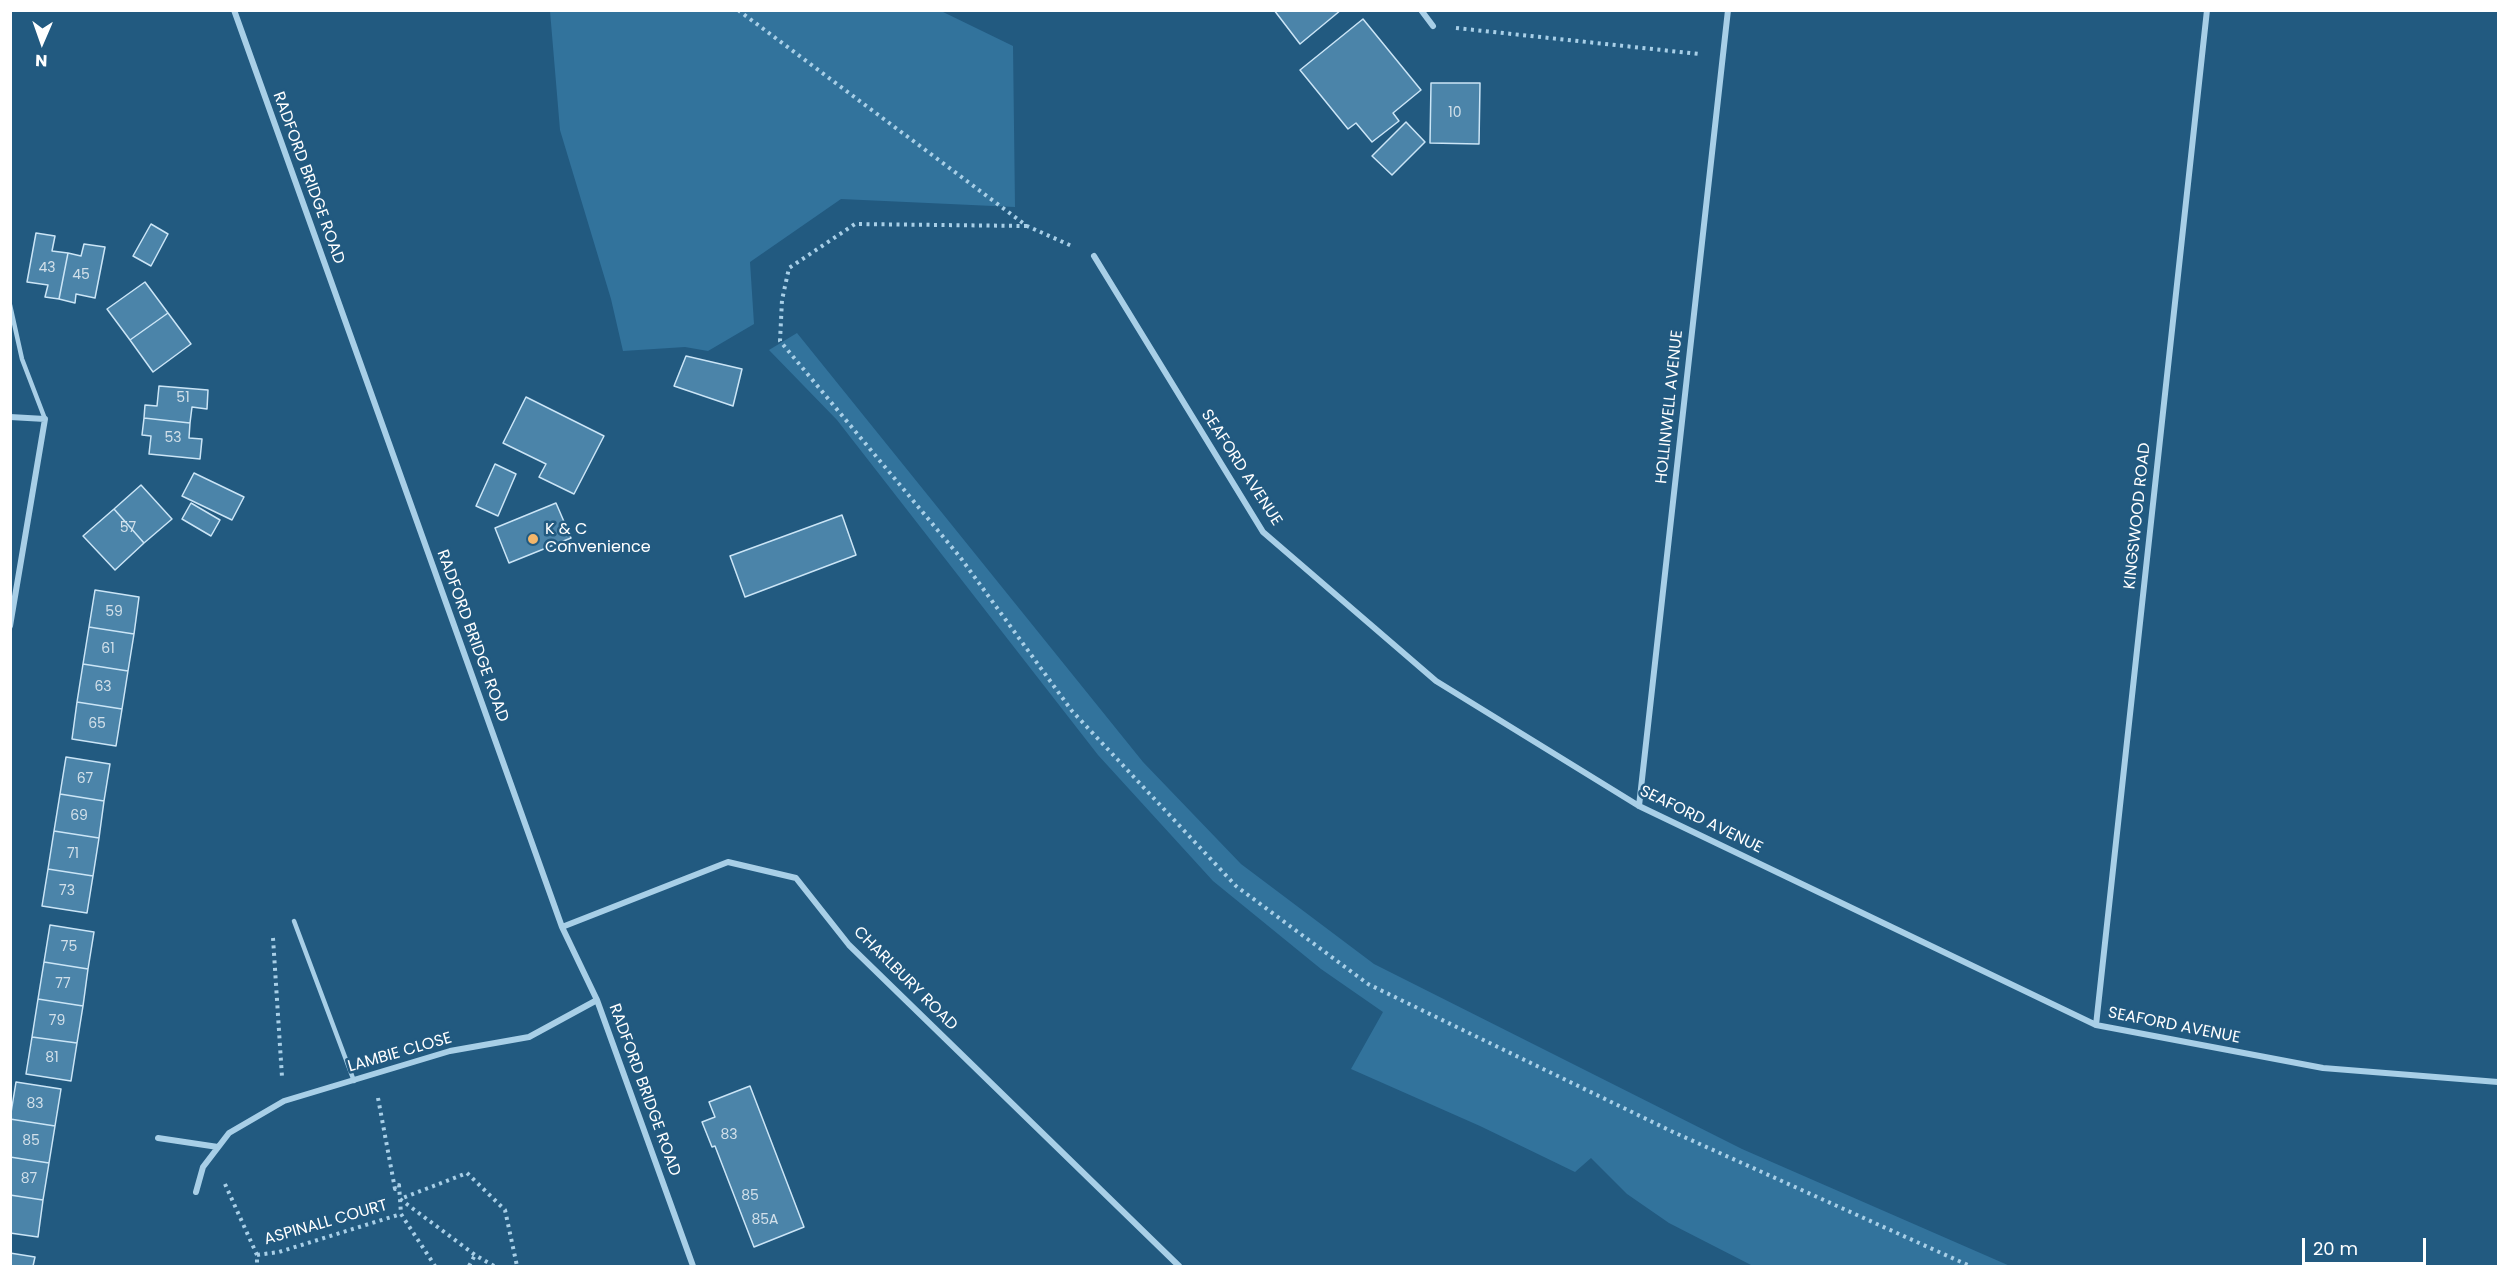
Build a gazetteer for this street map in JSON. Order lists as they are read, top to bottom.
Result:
{
  "streets": {
    "street": [
      "RADFORD BRIDGE ROAD",
      "HOLLINWELL AVENUE",
      "SEAFORD AVENUE",
      "KINGSWOOD ROAD",
      "CHARLBURY ROAD",
      "LAMBIE CLOSE"
    ],
    "path": ["ASPINALL COURT"]
  },
  "crossings": [
    ["RADFORD BRIDGE ROAD", "CHARLBURY ROAD"],
    ["RADFORD BRIDGE ROAD", "LAMBIE CLOSE"],
    ["HOLLINWELL AVENUE", "SEAFORD AVENUE"],
    ["SEAFORD AVENUE", "KINGSWOOD ROAD"],
    ["LAMBIE CLOSE", "ASPINALL COURT"]
  ],
  "places": ["K & C Convenience"],
  "house_numbers": [
    "10",
    "43",
    "45",
    "51",
    "53",
    "57",
    "59",
    "61",
    "63",
    "65",
    "67",
    "69",
    "71",
    "73",
    "75",
    "77",
    "79",
    "81",
    "83",
    "83",
    "85",
    "87",
    "85",
    "85A"
  ],
  "scale_bar": "20 m",
  "north": "bottom"
}
